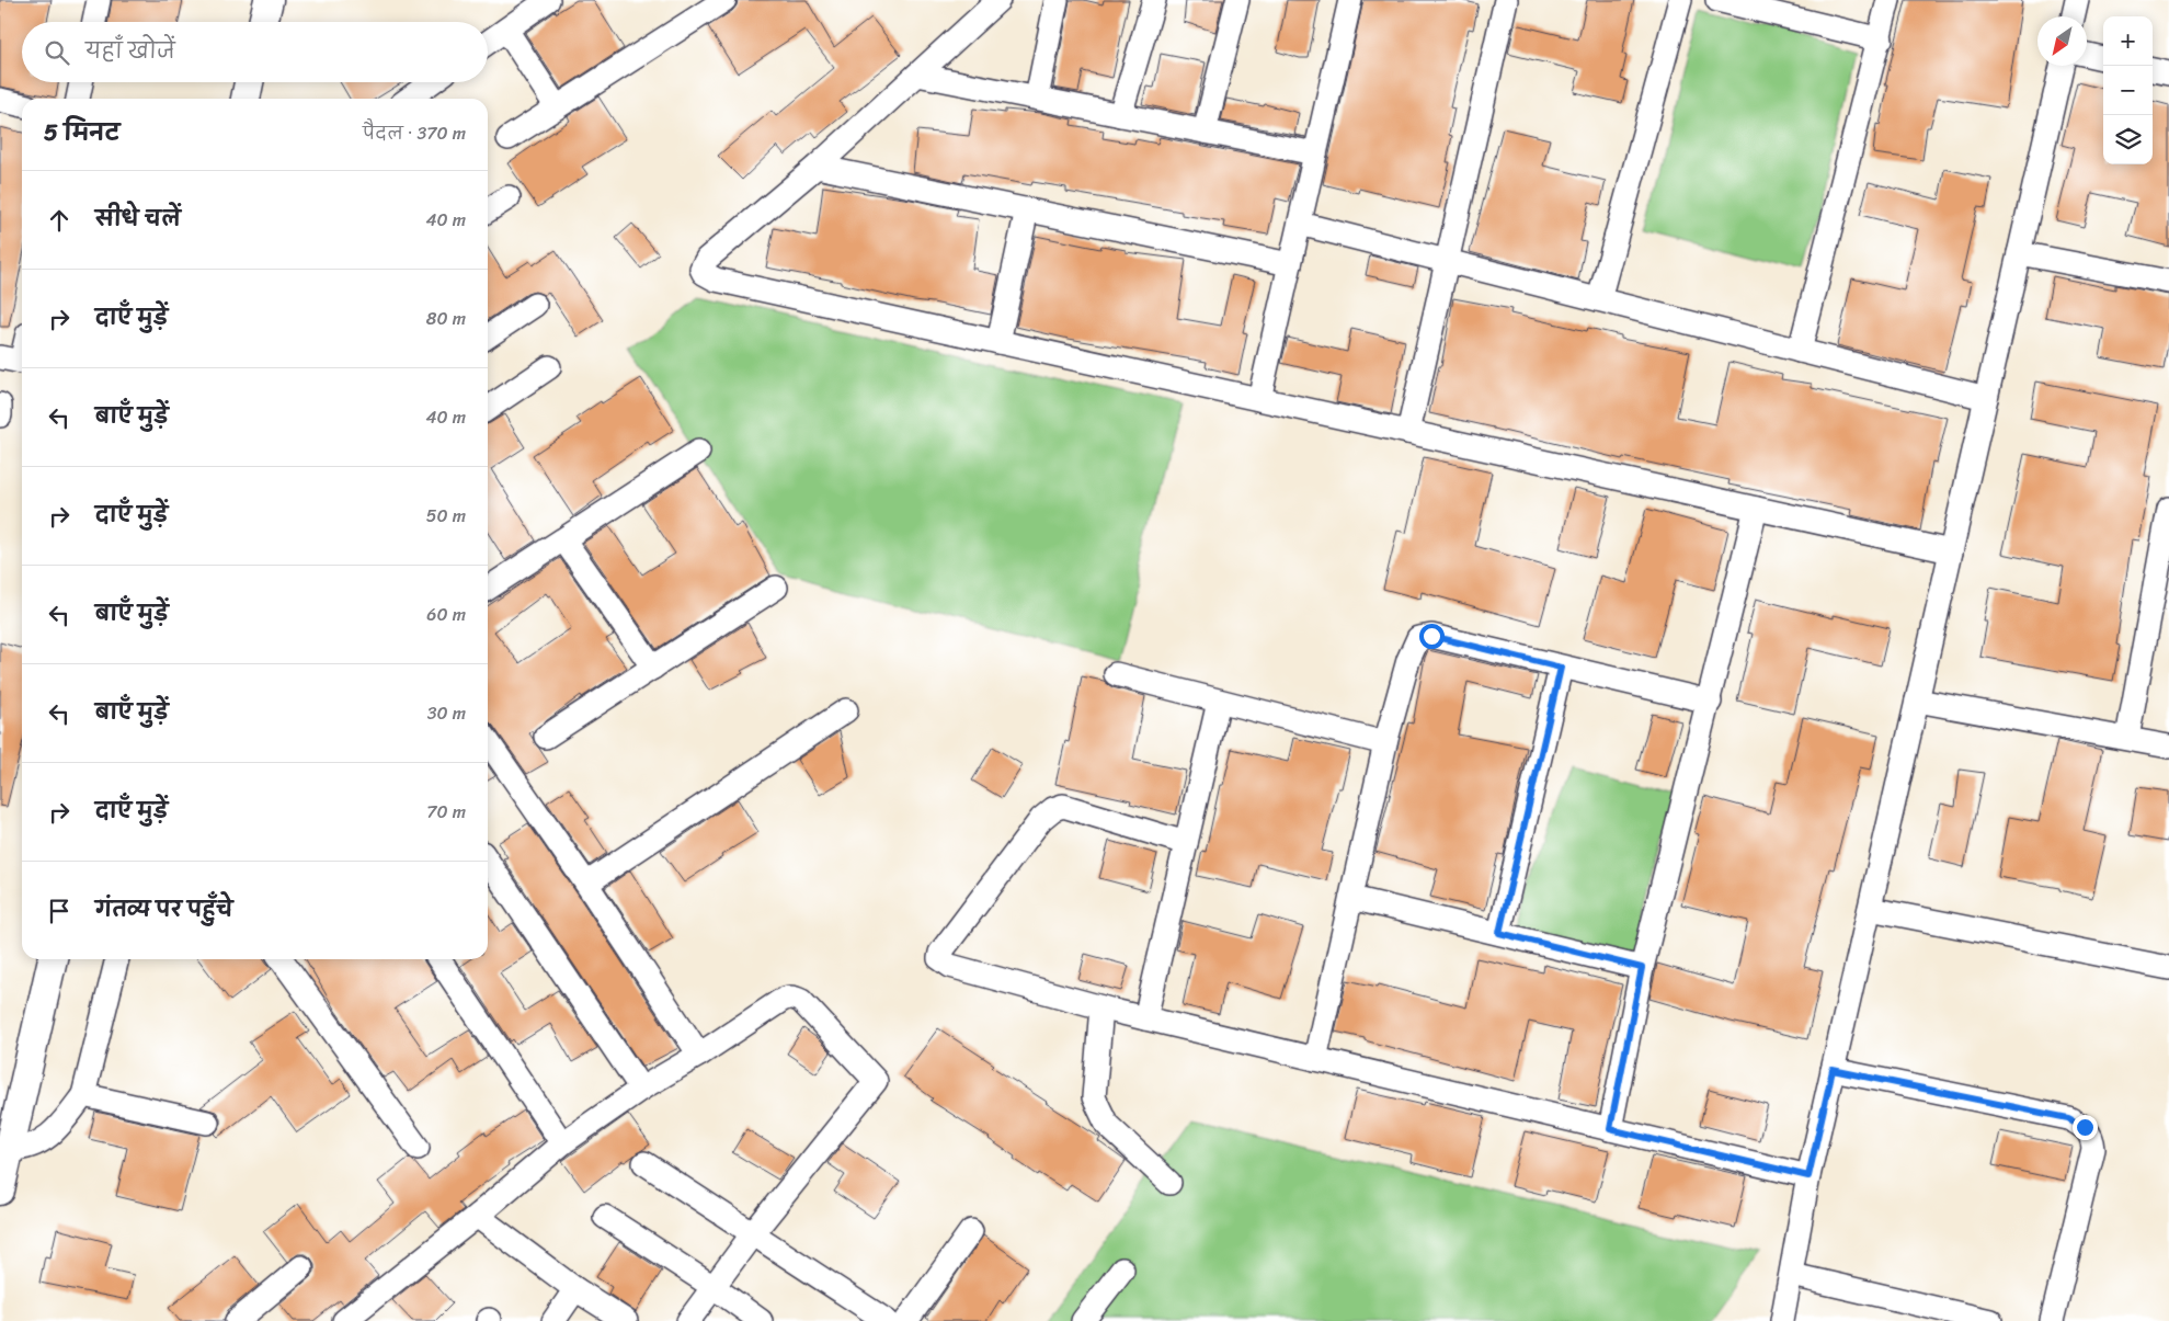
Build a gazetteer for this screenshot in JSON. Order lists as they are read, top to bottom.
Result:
{
  "north": "bottom left",
  "page": {
    "map_buttons": ["+", "−"],
    "search": "यहाँ खोजें",
    "heading": ["5 मिनट", "पैदल · 370 m"],
    "list": [
      ["सीधे चलें", "40 m"],
      ["दाएँ मुड़ें", "80 m"],
      ["बाएँ मुड़ें", "40 m"],
      ["दाएँ मुड़ें", "50 m"],
      ["बाएँ मुड़ें", "60 m"],
      ["बाएँ मुड़ें", "30 m"],
      ["दाएँ मुड़ें", "70 m"],
      "गंतव्य पर पहुँचे"
    ]
  }
}
